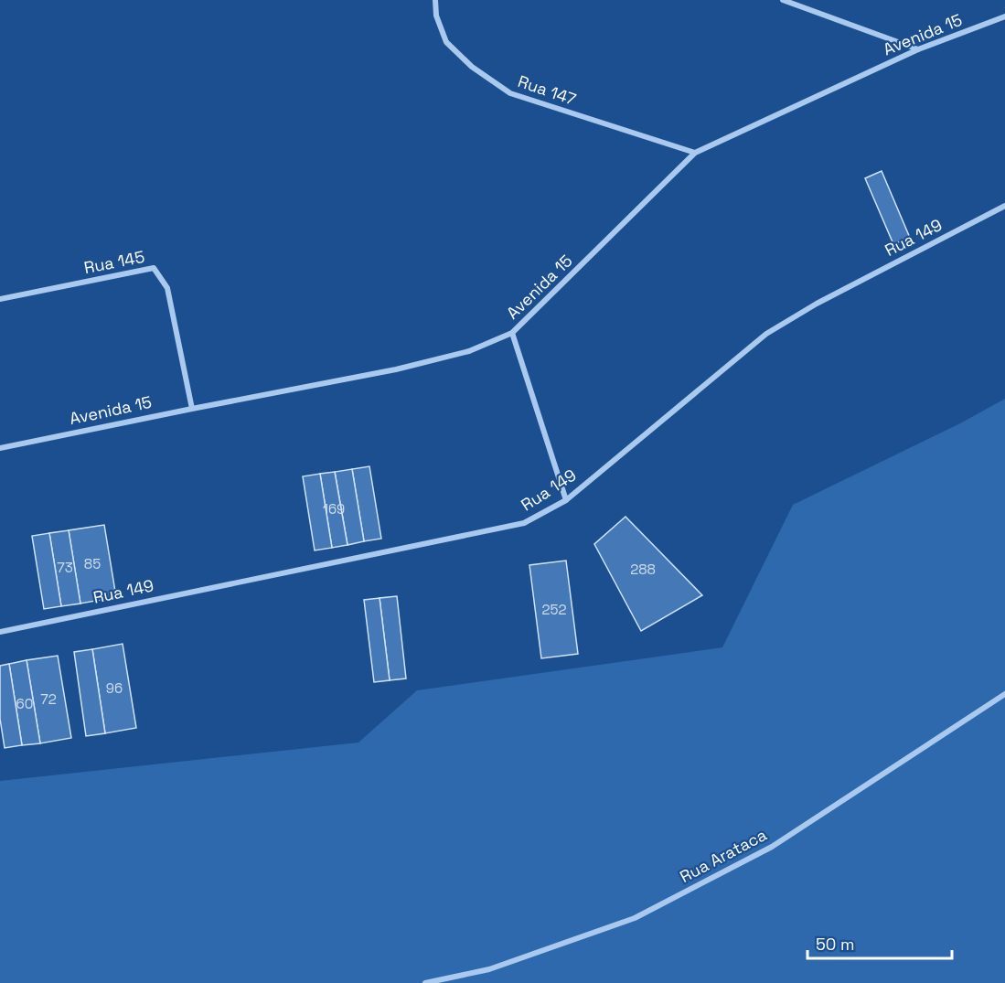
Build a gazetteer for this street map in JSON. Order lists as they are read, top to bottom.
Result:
{
  "streets": {
    "street": [
      "Avenida 15",
      "Rua 147",
      "Rua 149",
      "Rua 145",
      "Rua Arataca"
    ]
  },
  "crossings": [
    ["Avenida 15", "Rua 147"],
    ["Avenida 15", "Rua 145"]
  ],
  "house_numbers": [
    "169",
    "85",
    "73",
    "288",
    "252",
    "96",
    "72",
    "60"
  ],
  "scale_bar": "50 m"
}
